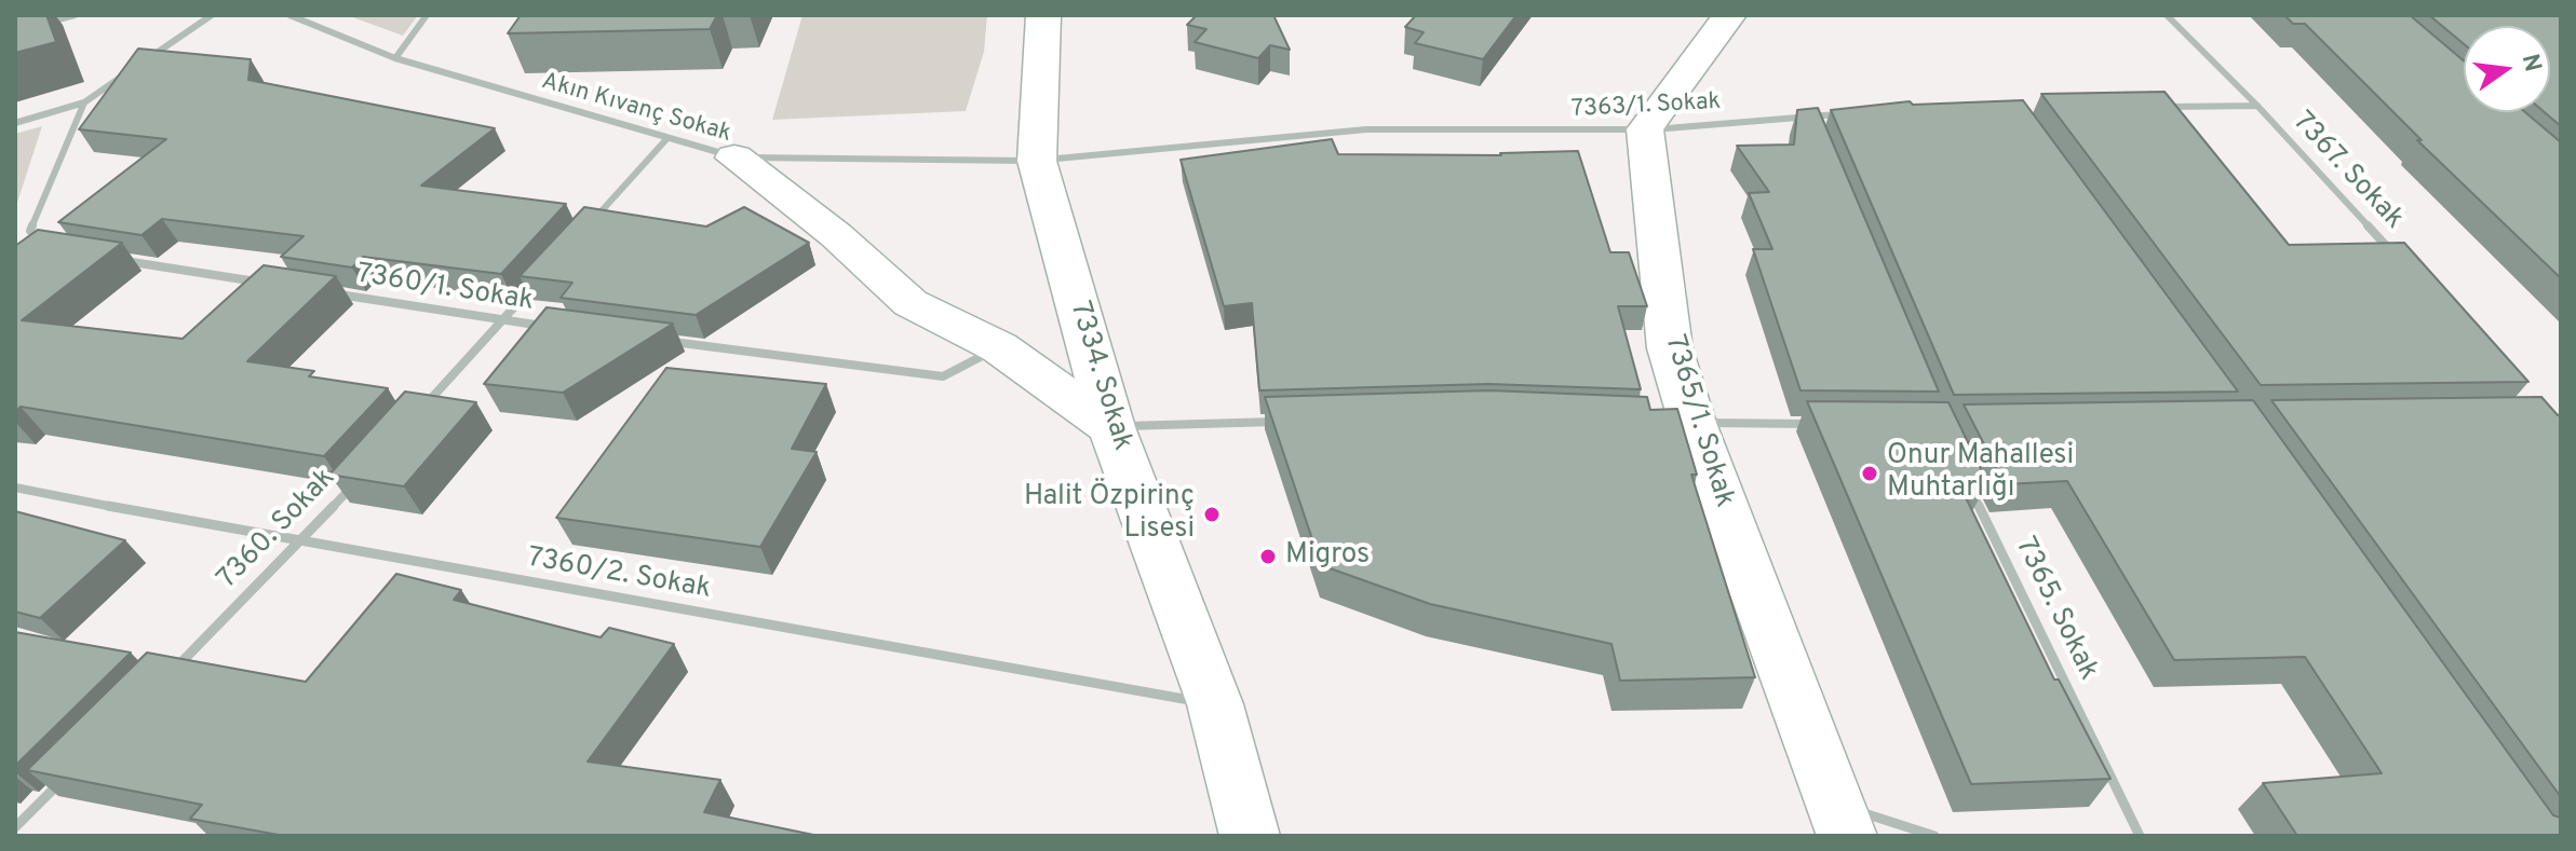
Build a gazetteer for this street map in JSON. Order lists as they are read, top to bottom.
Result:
{
  "streets": {
    "street": [
      "7363/1. Sokak",
      "Akın Kıvanç Sokak",
      "7367. Sokak",
      "7360/1. Sokak",
      "7334. Sokak",
      "7365/1. Sokak",
      "7360. Sokak",
      "7360/2. Sokak",
      "7365. Sokak"
    ]
  },
  "crossings": [
    ["7363/1. Sokak", "Akın Kıvanç Sokak"],
    ["7363/1. Sokak", "7334. Sokak"],
    ["7363/1. Sokak", "7365/1. Sokak"],
    ["Akın Kıvanç Sokak", "7334. Sokak"],
    ["7334. Sokak", "7360/2. Sokak"],
    ["7360. Sokak", "7360/2. Sokak"]
  ],
  "places": ["Onur Mahallesi Muhtarlığı", "Halit Özpirinç Lisesi", "Migros"],
  "north": "right"
}
